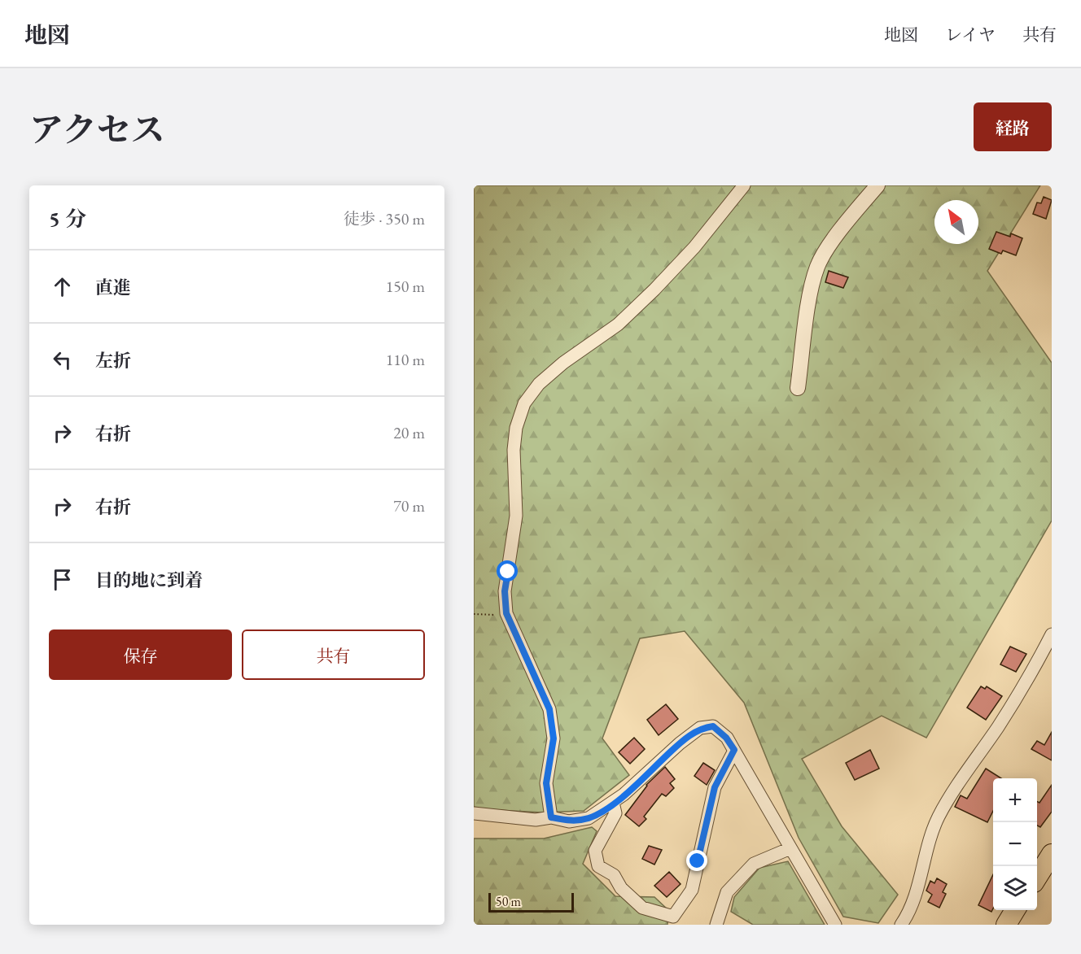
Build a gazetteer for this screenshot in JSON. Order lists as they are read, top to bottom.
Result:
{
  "scale_bar": "50 m",
  "north": "top left",
  "page": {
    "header": "地図",
    "nav": ["地図", "レイヤ", "共有"],
    "title": "アクセス",
    "buttons": [
      "経路",
      ["保存", "共有"]
    ],
    "heading": ["5 分", "徒歩 · 350 m"],
    "list": [
      ["直進", "150 m"],
      ["左折", "110 m"],
      ["右折", "20 m"],
      ["右折", "70 m"],
      "目的地に到着"
    ],
    "map_buttons": ["+", "−"],
    "scale": "50 m"
  }
}
